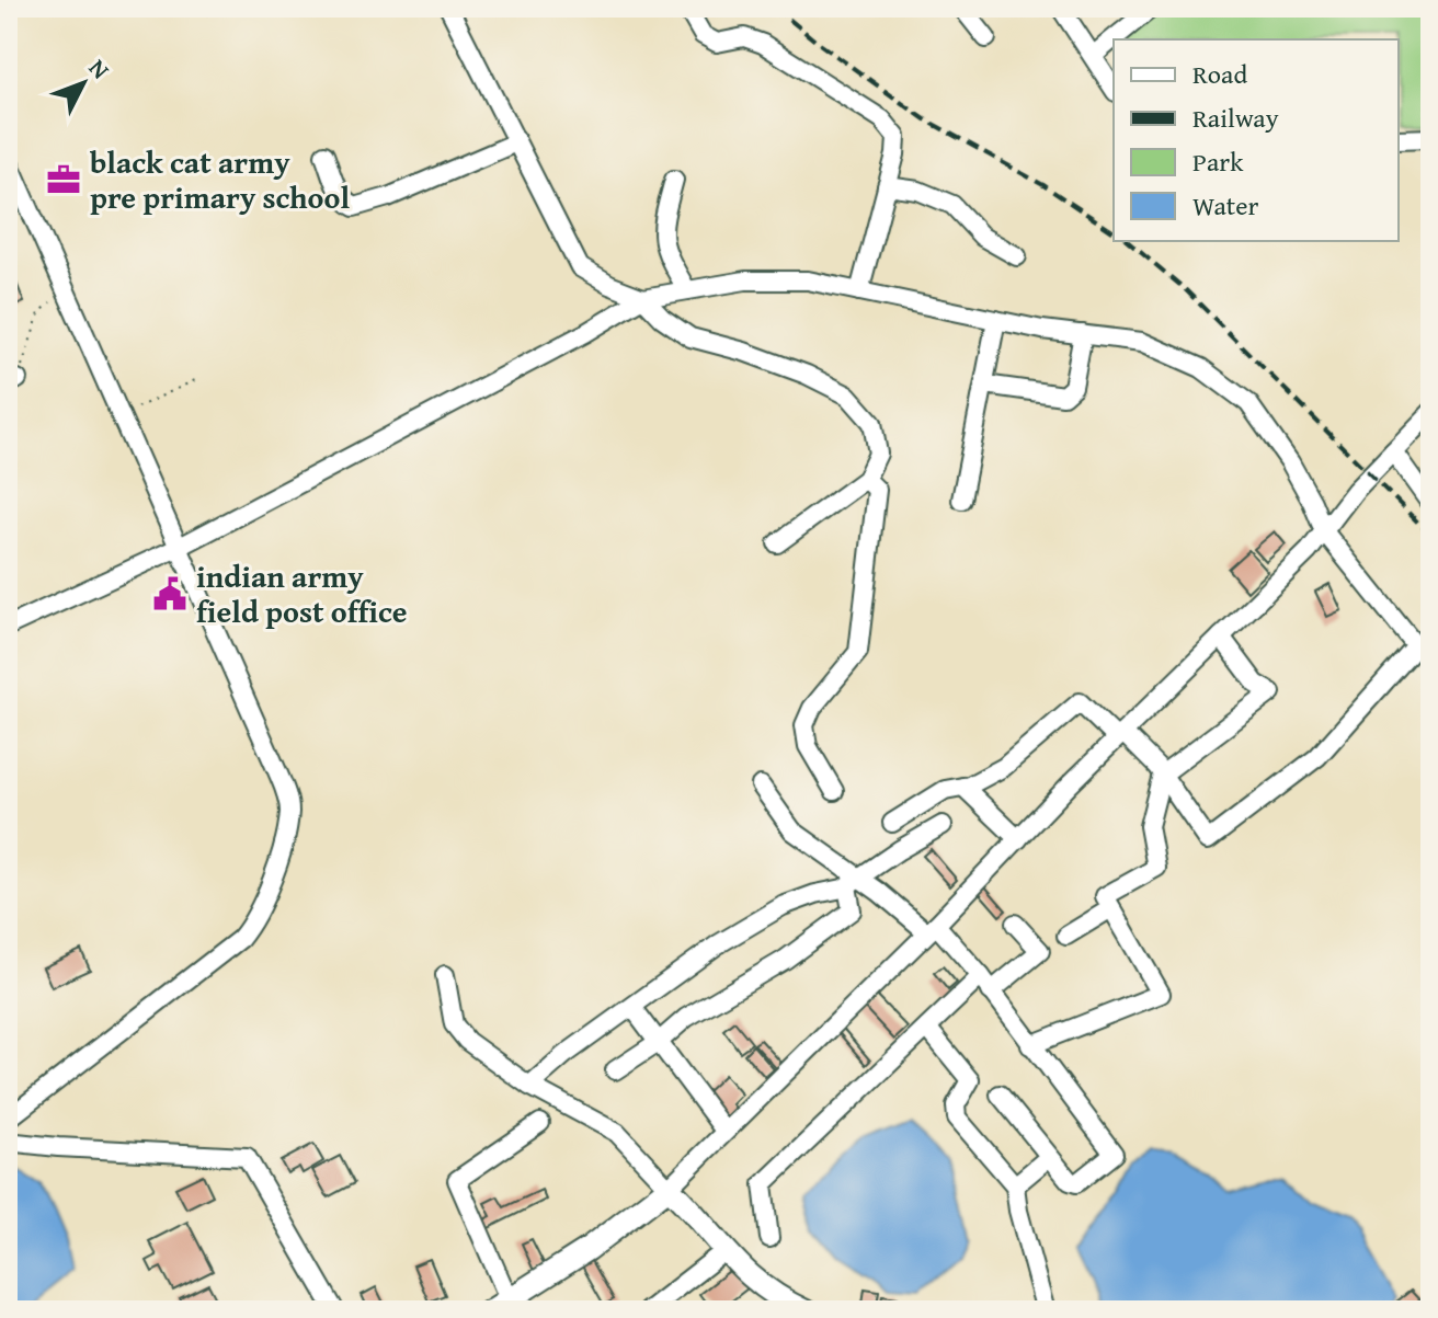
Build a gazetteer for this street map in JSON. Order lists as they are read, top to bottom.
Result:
{
  "places": {
    "office": ["black cat army pre primary school"],
    "public building": ["indian army field post office"]
  },
  "legend": [
    "Road",
    "Railway",
    "Park",
    "Water"
  ],
  "north": "top right"
}
